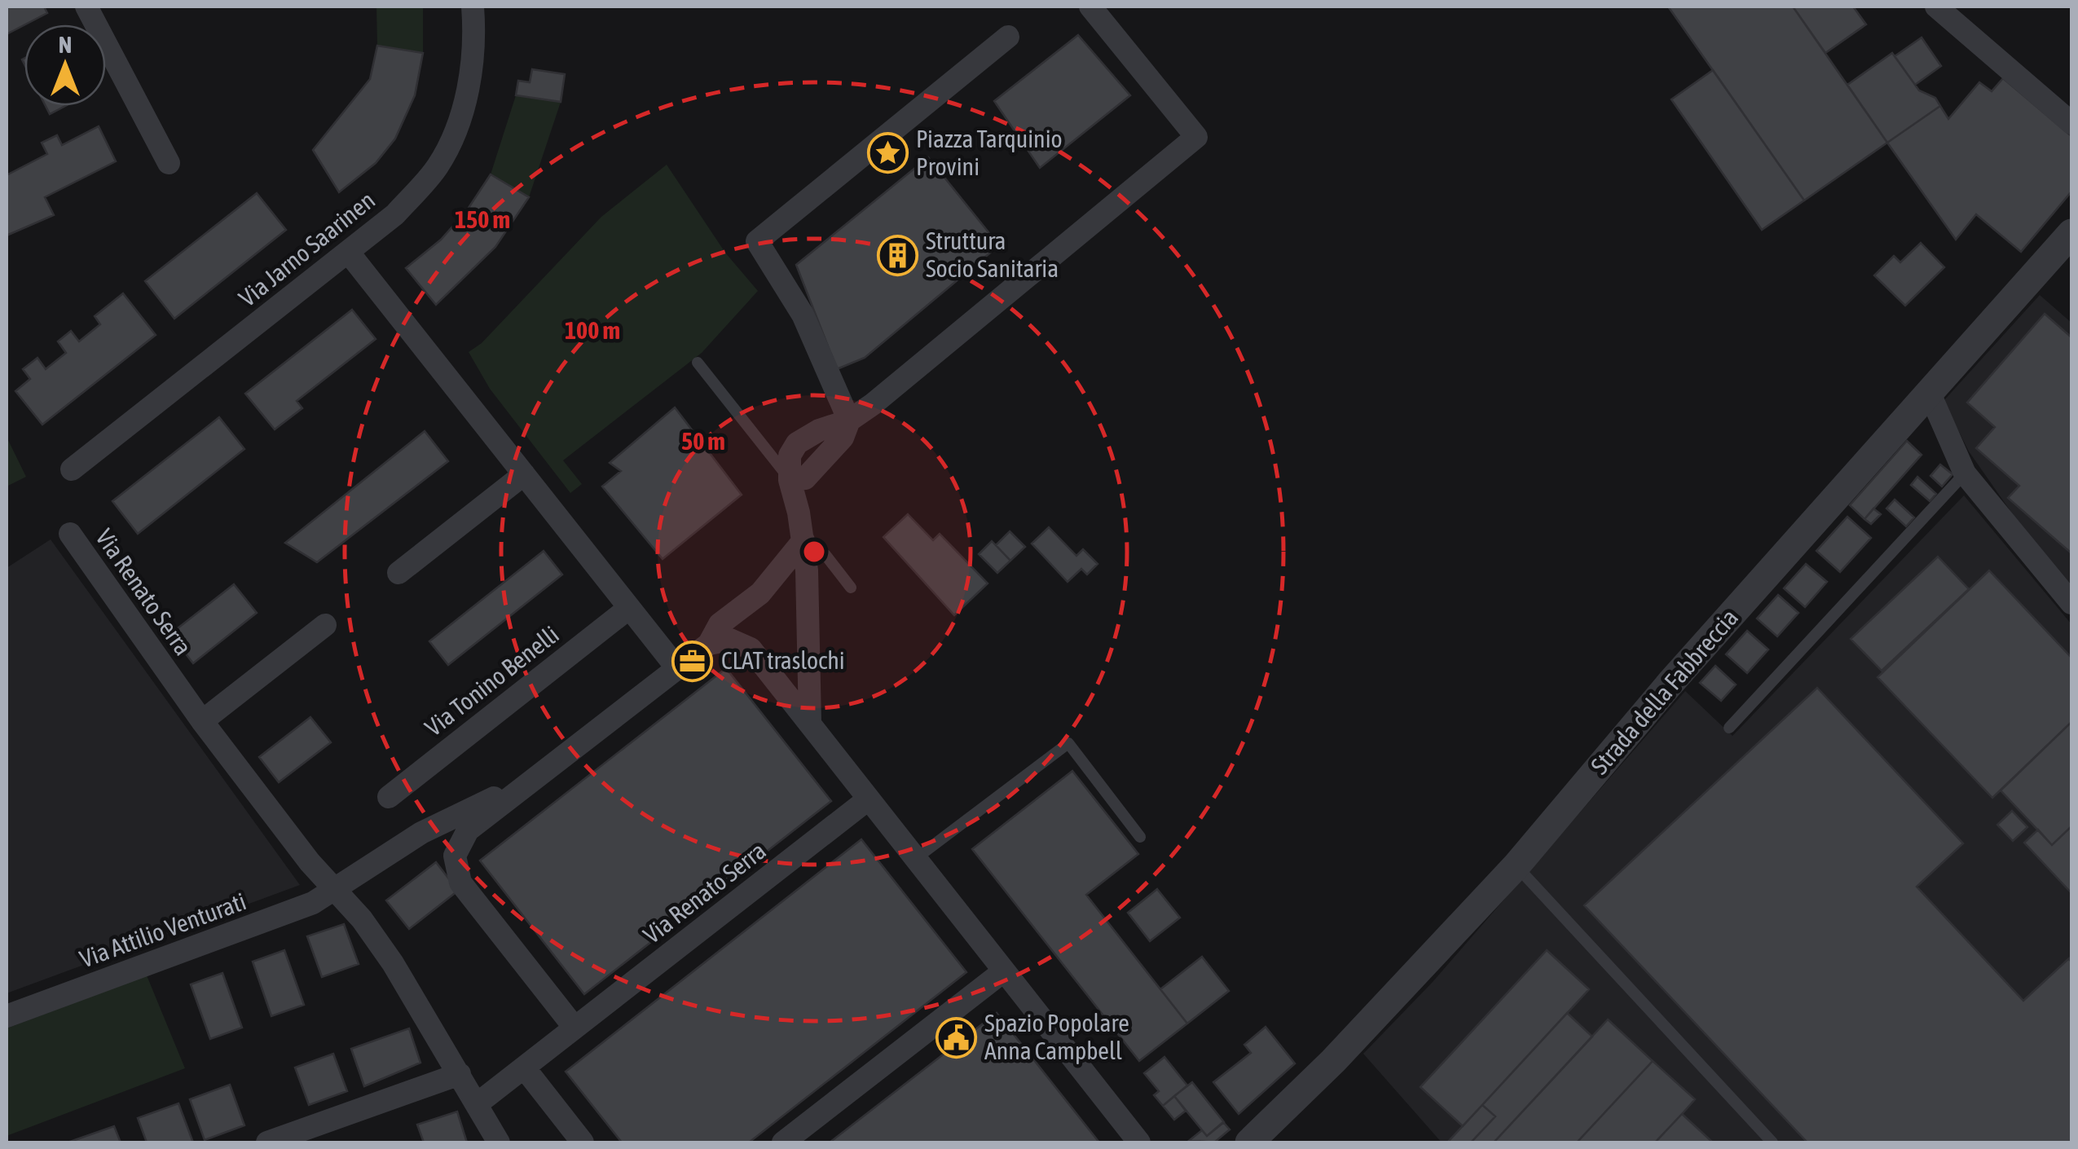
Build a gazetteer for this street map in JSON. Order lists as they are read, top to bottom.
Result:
{
  "streets": {
    "street": [
      "Via Jarno Saarinen",
      "Via Renato Serra",
      "Via Tonino Benelli",
      "Strada della Fabbreccia",
      "Via Attilio Venturati"
    ]
  },
  "crossings": [
    ["Via Renato Serra", "Via Attilio Venturati"]
  ],
  "places": {
    "place": ["Piazza Tarquinio Provini"],
    "building": ["Struttura Socio Sanitaria"],
    "office": ["CLAT traslochi"],
    "public building": ["Spazio Popolare Anna Campbell"]
  },
  "north": "top",
  "rings": ["150 m", "100 m", "50 m"]
}
